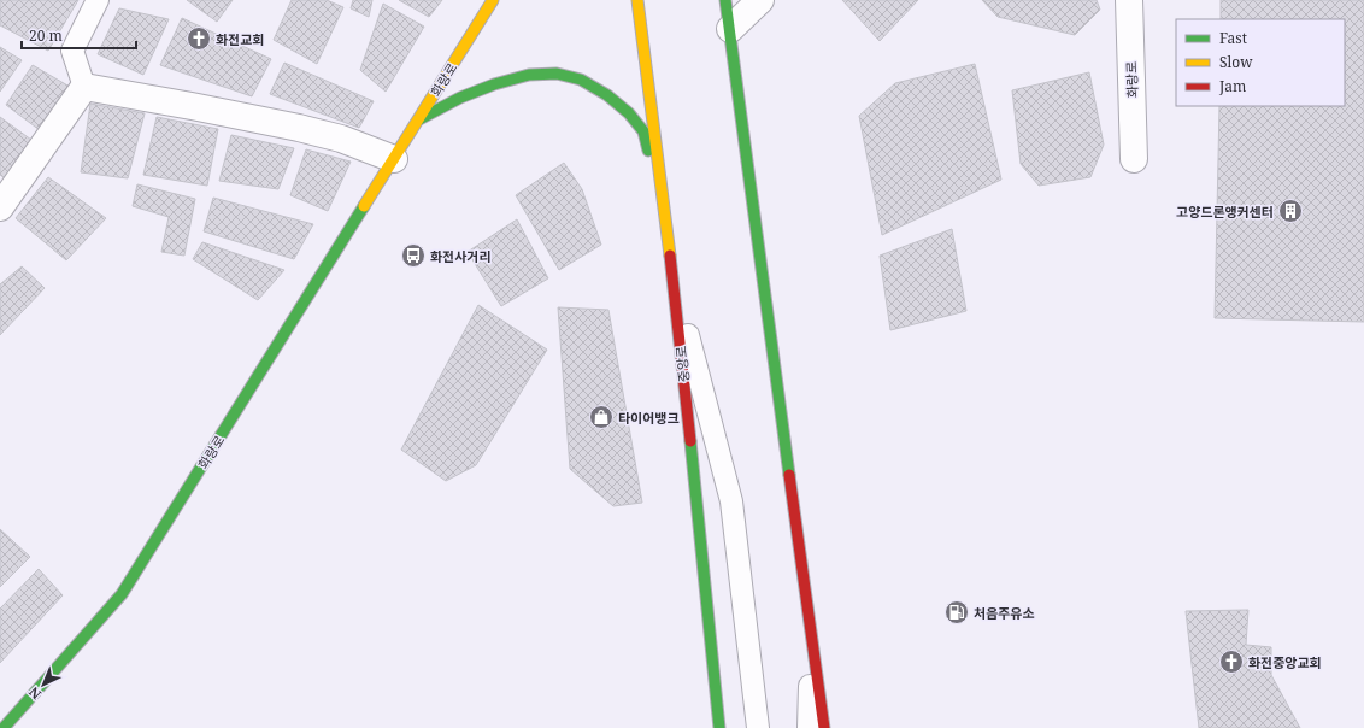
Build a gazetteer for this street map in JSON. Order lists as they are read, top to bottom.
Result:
{
  "streets": {
    "main road": ["화랑로", "중앙로"]
  },
  "places": {
    "church": ["화전교회", "화전중앙교회"],
    "building": ["고양드론앵커센터"],
    "bus stop": ["화전사거리"],
    "shop": ["타이어뱅크"],
    "fuel station": ["처음주유소"]
  },
  "legend": ["Fast", "Slow", "Jam"],
  "scale_bar": "20 m",
  "north": "bottom left"
}
